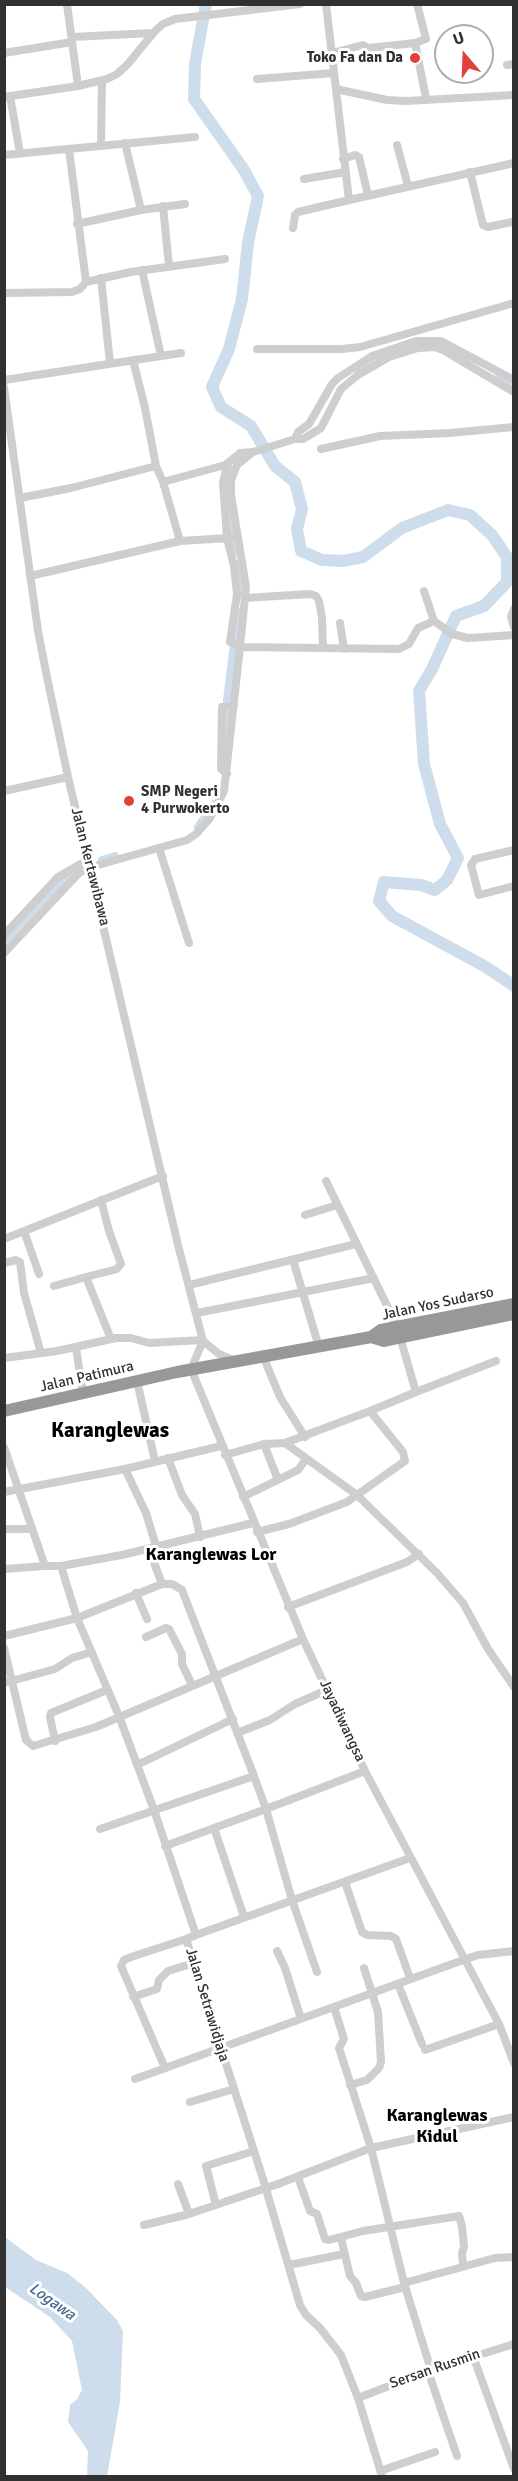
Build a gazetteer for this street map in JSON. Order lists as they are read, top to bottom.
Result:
{
  "streets": {
    "highway": ["Jalan Yos Sudarso", "Jalan Patimura"],
    "street": [
      "Jalan Kertawibawa",
      "Jayadiwangsa",
      "Jalan Setrawidjaja",
      "Sersan Rusmin"
    ]
  },
  "crossings": [
    ["Jalan Yos Sudarso", "Jalan Patimura"],
    ["Jalan Yos Sudarso", "Jayadiwangsa"],
    ["Jalan Patimura", "Jayadiwangsa"],
    ["Jalan Setrawidjaja", "Sersan Rusmin"]
  ],
  "districts": ["Karanglewas", "Karanglewas Lor", "Karanglewas Kidul"],
  "water": ["Logawa"],
  "places": ["Toko Fa dan Da", "SMP Negeri 4 Purwokerto"],
  "north": "top"
}
